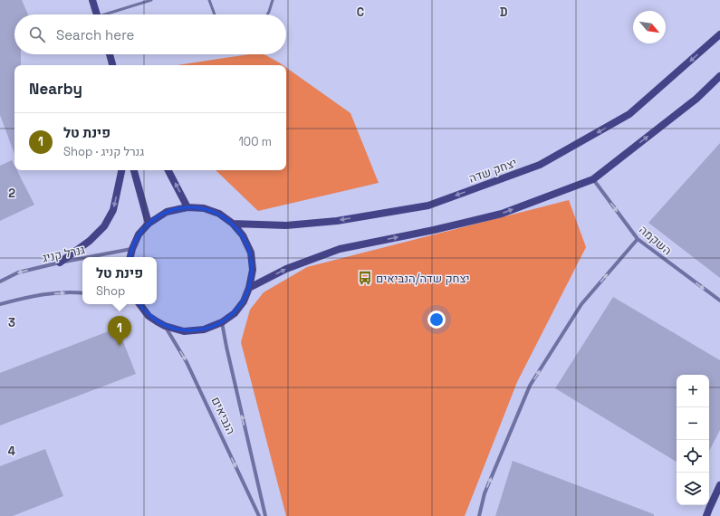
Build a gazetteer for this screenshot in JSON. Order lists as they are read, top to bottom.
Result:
{
  "streets": {
    "street": [
      "יצחק שדה",
      "השקמה",
      "גנרל קניג",
      "הנביאים"
    ]
  },
  "one_way": ["השקמה"],
  "places": {
    "bus stop": ["יצחק שדה/הנביאים"]
  },
  "north": "bottom right",
  "page": {
    "search": "Search here",
    "heading": "Nearby",
    "list": [
      {
        "mark": "1",
        "name": "פינת טל",
        "note": "Shop · גנרל קניג",
        "value": "100 m"
      }
    ],
    "popup": ["פינת טל", "Shop"],
    "pins": "1",
    "map_buttons": ["+", "−"]
  },
  "grid": {
    "columns": ["C", "D"],
    "rows": ["2", "3", "4"]
  }
}
